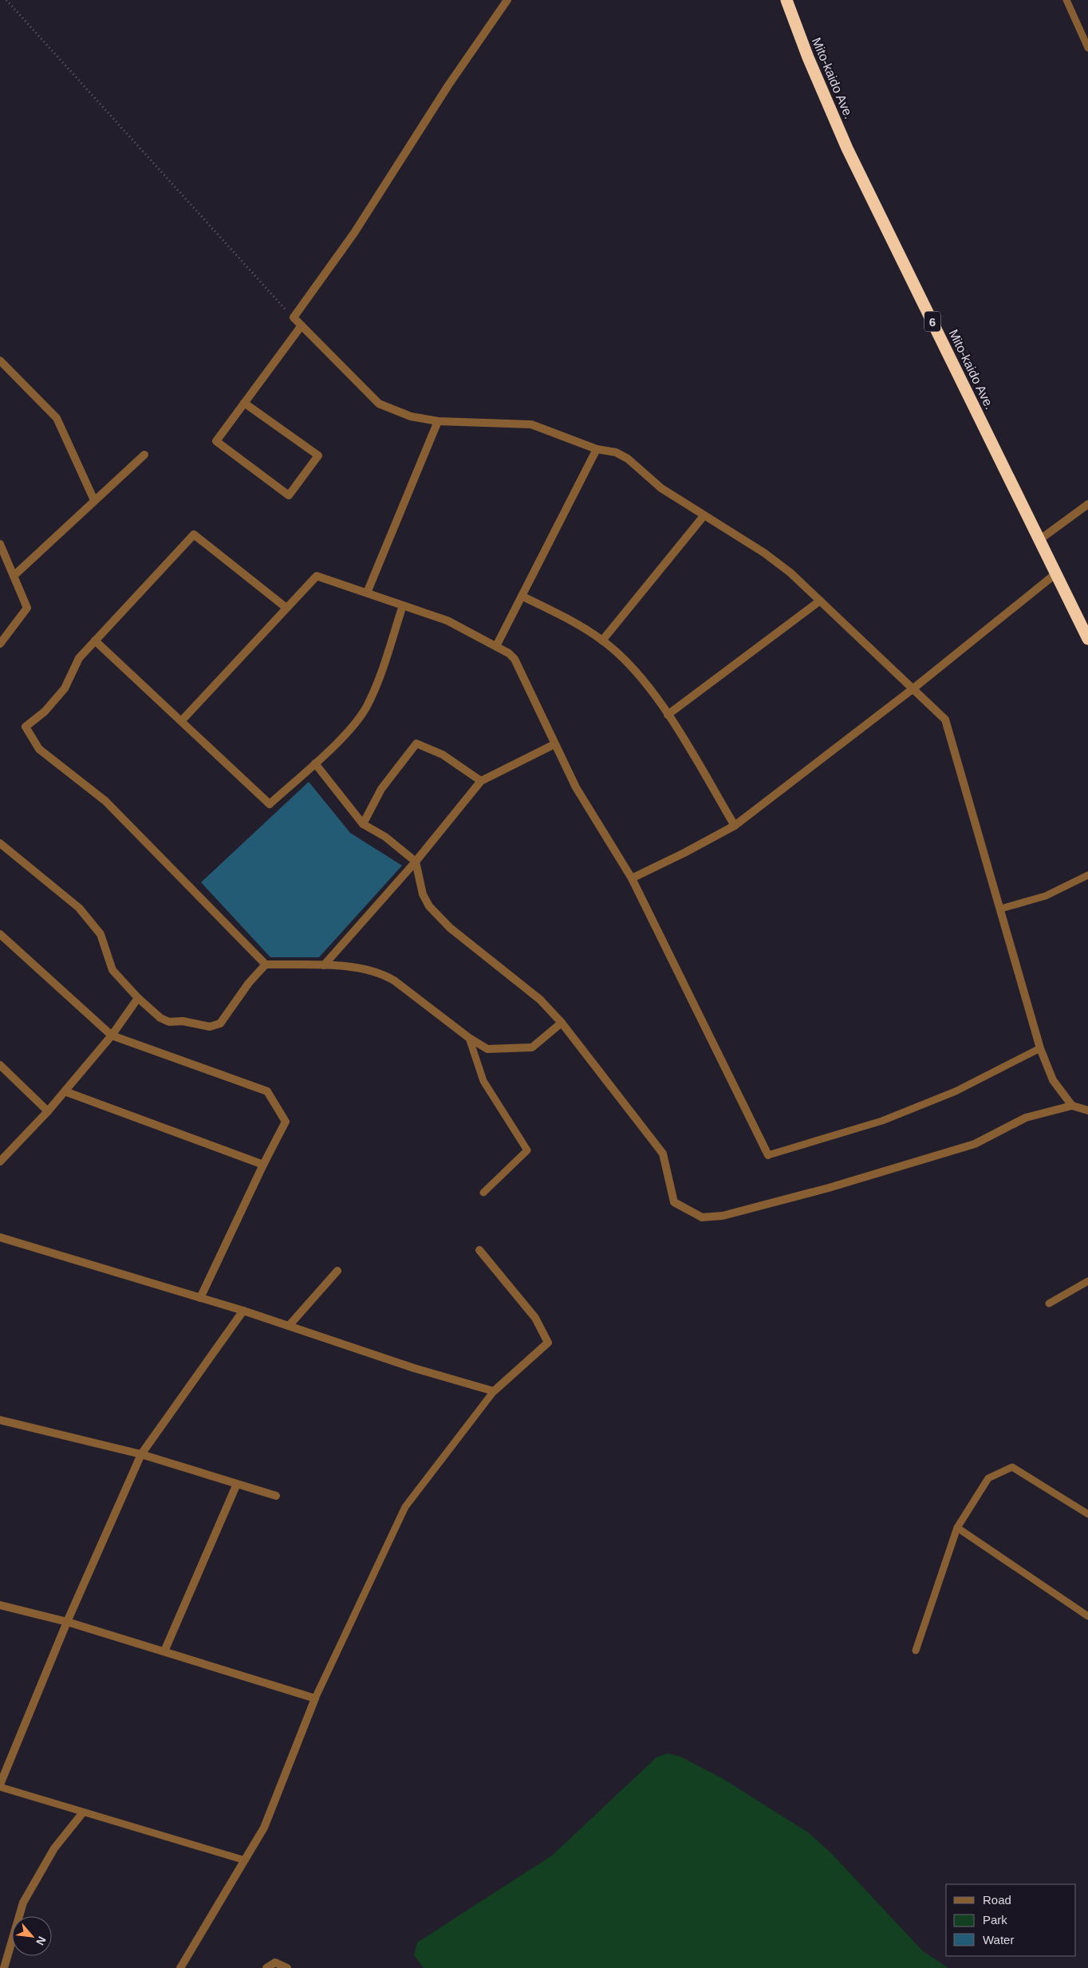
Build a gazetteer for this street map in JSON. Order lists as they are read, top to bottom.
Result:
{
  "streets": {
    "highway": ["Mito-kaido Ave.", "6"]
  },
  "legend": ["Road", "Park", "Water"],
  "north": "bottom right"
}
